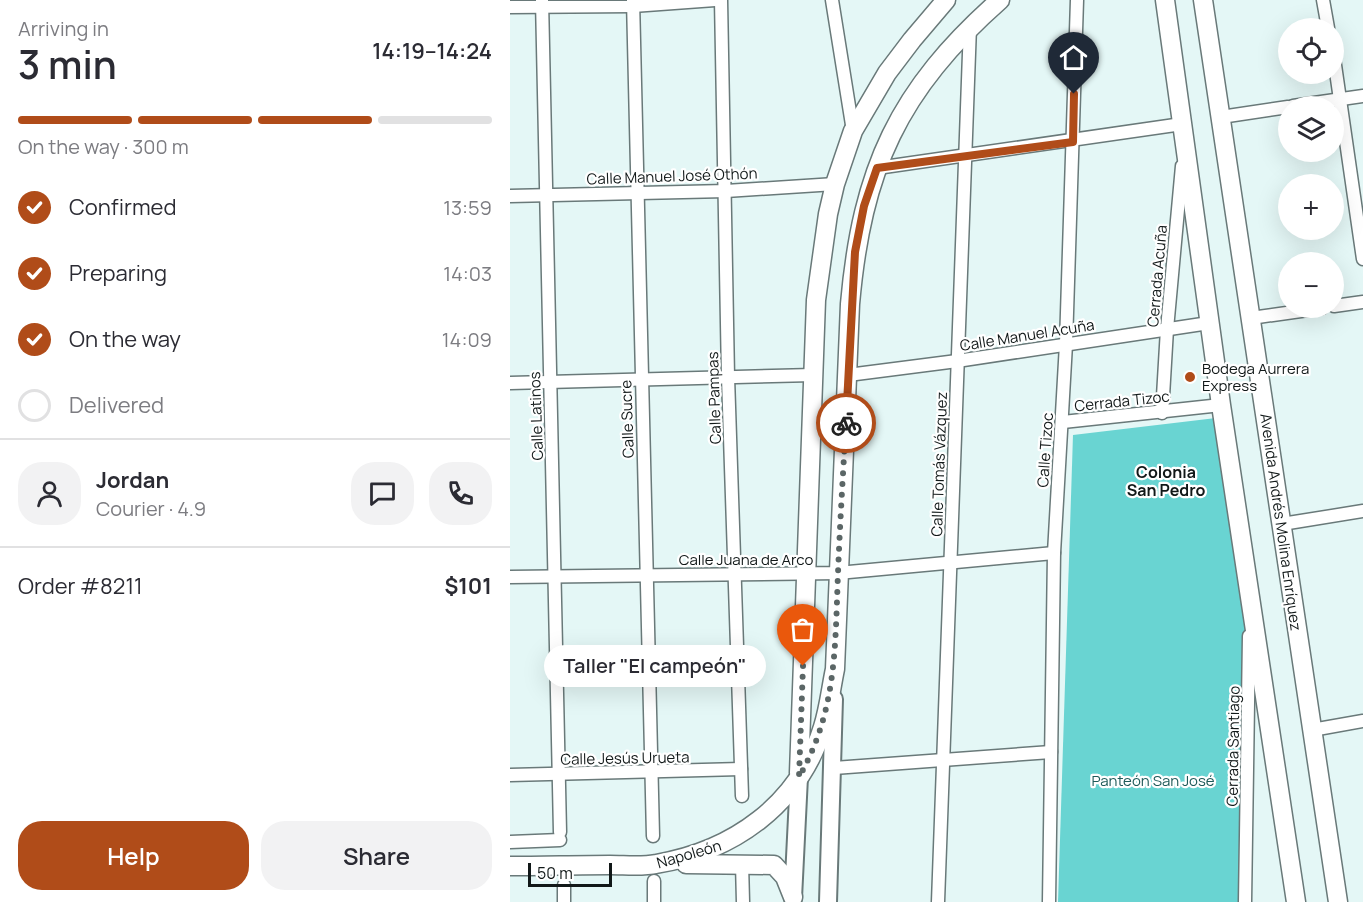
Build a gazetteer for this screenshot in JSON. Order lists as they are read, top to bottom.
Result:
{
  "streets": {
    "main road": ["Avenida Andrés Molina Enríquez", "Napoleón"],
    "street": [
      "Calle Manuel José Othón",
      "Cerrada Acuña",
      "Calle Manuel Acuña",
      "Calle Pampas",
      "Cerrada Tizoc",
      "Calle Latinos",
      "Calle Sucre",
      "Calle Tizoc",
      "Calle Tomás Vázquez",
      "Calle Juana de Arco",
      "Cerrada Santiago",
      "Calle Jesús Urueta"
    ]
  },
  "crossings": [
    ["Calle Manuel José Othón", "Calle Pampas"],
    ["Calle Manuel José Othón", "Calle Latinos"],
    ["Calle Manuel José Othón", "Calle Sucre"],
    ["Cerrada Acuña", "Calle Manuel Acuña"],
    ["Cerrada Acuña", "Cerrada Tizoc"],
    ["Calle Manuel Acuña", "Calle Tizoc"],
    ["Calle Manuel Acuña", "Calle Tomás Vázquez"],
    ["Calle Manuel Acuña", "Napoleón"],
    ["Calle Pampas", "Calle Juana de Arco"],
    ["Calle Pampas", "Calle Jesús Urueta"],
    ["Cerrada Tizoc", "Calle Tizoc"],
    ["Calle Latinos", "Calle Juana de Arco"],
    ["Calle Latinos", "Calle Jesús Urueta"],
    ["Calle Sucre", "Calle Juana de Arco"],
    ["Calle Sucre", "Calle Jesús Urueta"],
    ["Calle Tizoc", "Calle Juana de Arco"],
    ["Calle Tomás Vázquez", "Calle Juana de Arco"],
    ["Calle Tomás Vázquez", "Napoleón"],
    ["Calle Juana de Arco", "Napoleón"]
  ],
  "districts": ["Colonia San Pedro"],
  "parks": ["Panteón San José"],
  "places": ["Bodega Aurrera Express", "Taller \"El campeón\""],
  "scale_bar": "50 m",
  "page": {
    "heading": ["3 min", "Arriving in", "14:19–14:24"],
    "panel": [
      "Jordan",
      "Courier · 4.9",
      "Order #8211",
      "$101"
    ],
    "map_buttons": ["+", "−"],
    "bar": "On the way · 300 m",
    "list": [
      ["Confirmed", "13:59"],
      ["Preparing", "14:03"],
      ["On the way", "14:09"],
      "Delivered"
    ],
    "bubble": "Taller \"El campeón\"",
    "buttons": ["Help", "Share"],
    "scale": "50 m"
  }
}
